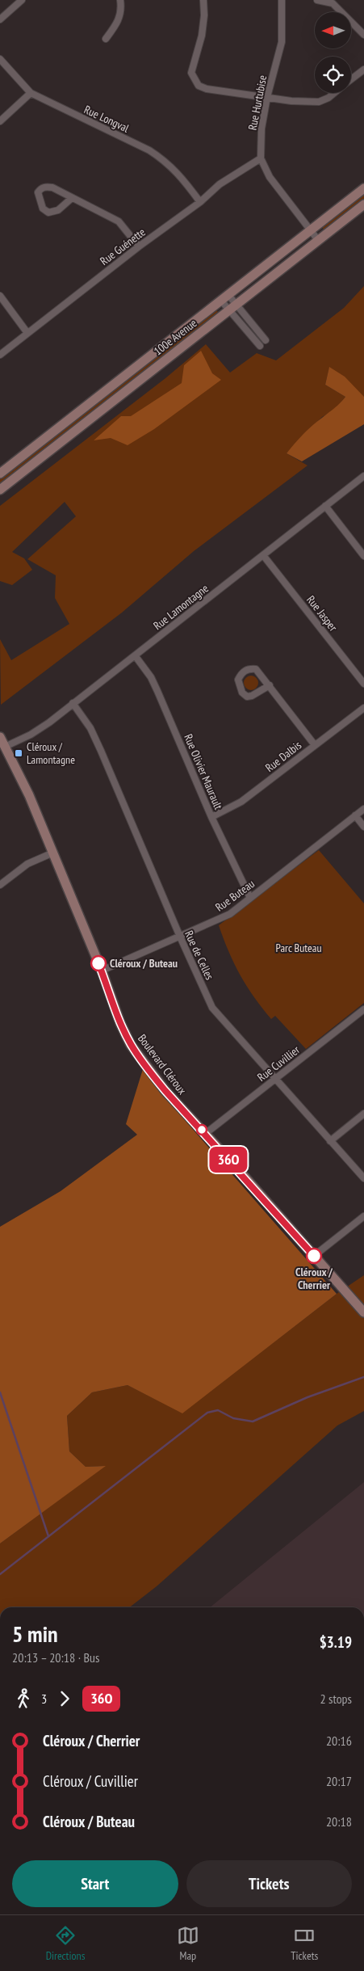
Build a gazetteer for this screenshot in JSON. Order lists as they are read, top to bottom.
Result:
{
  "streets": {
    "street": [
      "Rue Hurtubise",
      "Rue Longval",
      "Rue Guénette",
      "100e Avenue",
      "Rue Lamontagne",
      "Rue Jasper",
      "Rue Dalbis",
      "Rue Olivier Maurault",
      "Rue Buteau",
      "Rue de Celles",
      "Rue Cuvillier",
      "Boulevard Cléroux"
    ]
  },
  "crossings": [
    ["Rue Hurtubise", "Rue Guénette"],
    ["Rue Hurtubise", "100e Avenue"],
    ["Rue Longval", "Rue Guénette"],
    ["Rue Lamontagne", "Rue Jasper"],
    ["Rue Lamontagne", "Rue Olivier Maurault"],
    ["Rue Lamontagne", "Rue de Celles"],
    ["Rue Lamontagne", "Boulevard Cléroux"],
    ["Rue Dalbis", "Rue Olivier Maurault"],
    ["Rue Olivier Maurault", "Rue Buteau"],
    ["Rue Buteau", "Rue de Celles"],
    ["Rue Buteau", "Boulevard Cléroux"],
    ["Rue de Celles", "Rue Cuvillier"],
    ["Rue Cuvillier", "Boulevard Cléroux"]
  ],
  "parks": ["Parc Buteau"],
  "places": {
    "transit": ["Cléroux / Lamontagne"],
    "other": ["Cléroux / Buteau", "Cléroux / Cherrier"]
  },
  "lines": ["bus line 36O"],
  "north": "left",
  "page": {
    "on_map": "36O",
    "heading": ["5 min", "20:13 – 20:18 · Bus", "$3.19"],
    "legs": ["3", "36O", "2 stops"],
    "list": [
      {
        "name": "Cléroux / Cherrier",
        "value": "20:16"
      },
      {
        "name": "Cléroux / Cuvillier",
        "value": "20:17"
      },
      {
        "name": "Cléroux / Buteau",
        "value": "20:18"
      }
    ],
    "buttons": ["Start", "Tickets"],
    "tabs": ["Directions", "Map", "Tickets"]
  }
}
